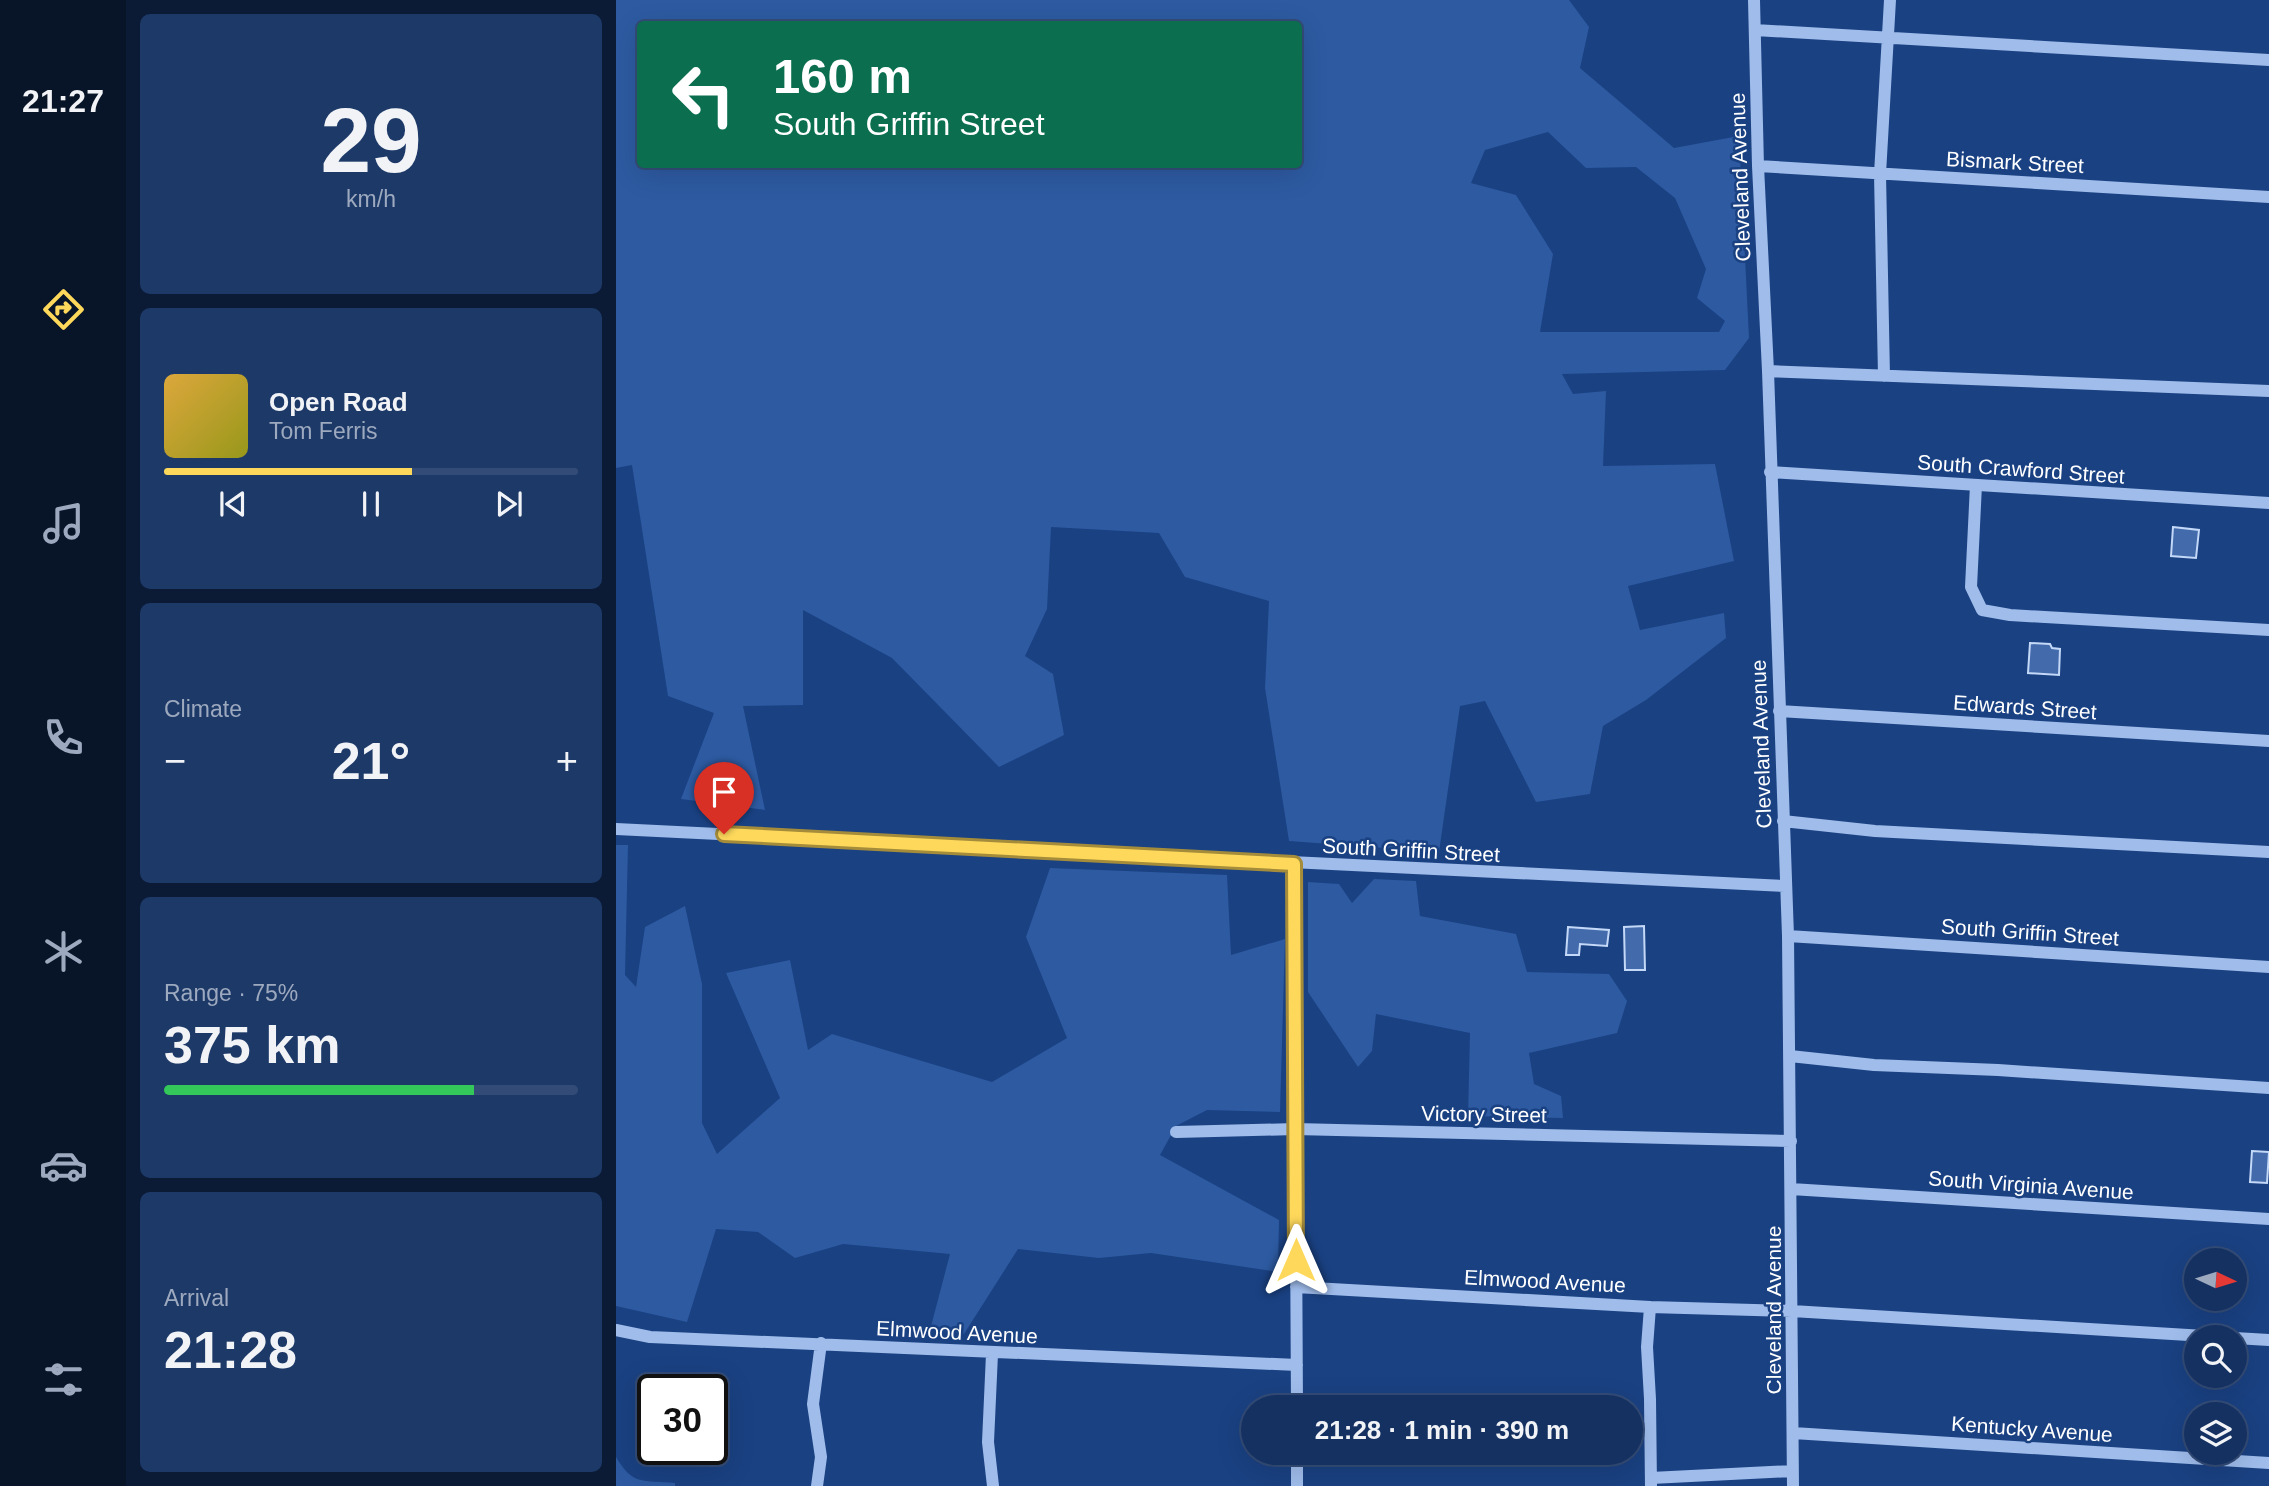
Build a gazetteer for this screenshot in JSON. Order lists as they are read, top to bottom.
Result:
{
  "streets": {
    "street": [
      "Bismark Street",
      "Cleveland Avenue",
      "South Crawford Street",
      "Edwards Street",
      "South Griffin Street",
      "Victory Street",
      "South Virginia Avenue",
      "Elmwood Avenue",
      "Kentucky Avenue"
    ]
  },
  "crossings": [
    ["Bismark Street", "Cleveland Avenue"],
    ["Cleveland Avenue", "South Crawford Street"],
    ["Cleveland Avenue", "Edwards Street"],
    ["Cleveland Avenue", "South Griffin Street"],
    ["Cleveland Avenue", "Victory Street"],
    ["Cleveland Avenue", "South Virginia Avenue"],
    ["Cleveland Avenue", "Elmwood Avenue"],
    ["Cleveland Avenue", "Kentucky Avenue"]
  ],
  "north": "right",
  "page": {
    "tabs": "21:27",
    "tile": [
      ["29", "km/h"],
      "Climate",
      ["Range · 75%", "375 km"],
      ["Arrival", "21:28"]
    ],
    "turn": ["160 m", "South Griffin Street"],
    "song": ["Open Road", "Tom Ferris"],
    "heat": ["−", "21°", "+"],
    "limit": "30",
    "trip": "21:28 · 1 min · 390 m"
  }
}
